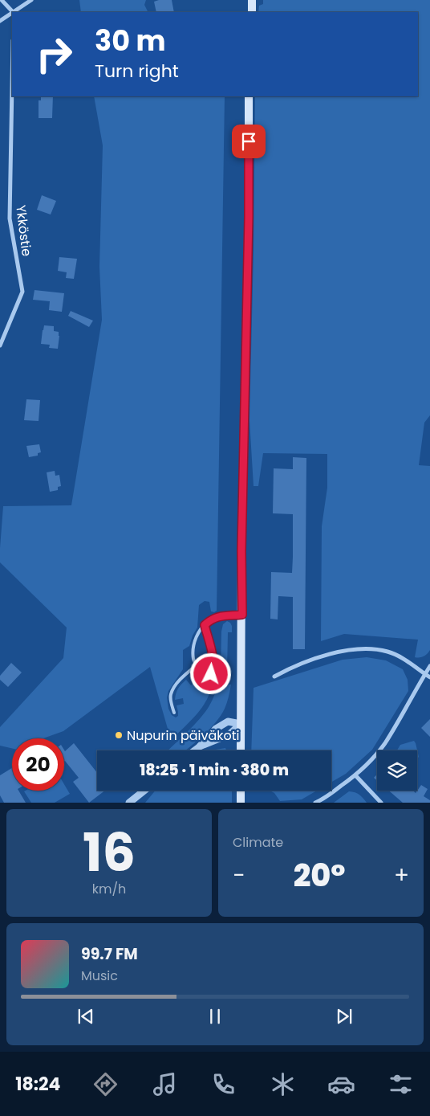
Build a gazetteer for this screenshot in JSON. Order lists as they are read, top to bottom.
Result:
{
  "streets": {
    "street": ["Ykköstie"]
  },
  "places": ["Nupurin päiväkoti"],
  "page": {
    "turn": ["30 m", "Turn right"],
    "limit": "20",
    "trip": "18:25 · 1 min · 380 m",
    "tile": [
      ["16", "km/h"],
      "Climate"
    ],
    "heat": ["−", "20°", "+"],
    "song": ["99.7 FM", "Music"],
    "tabs": "18:24"
  }
}
